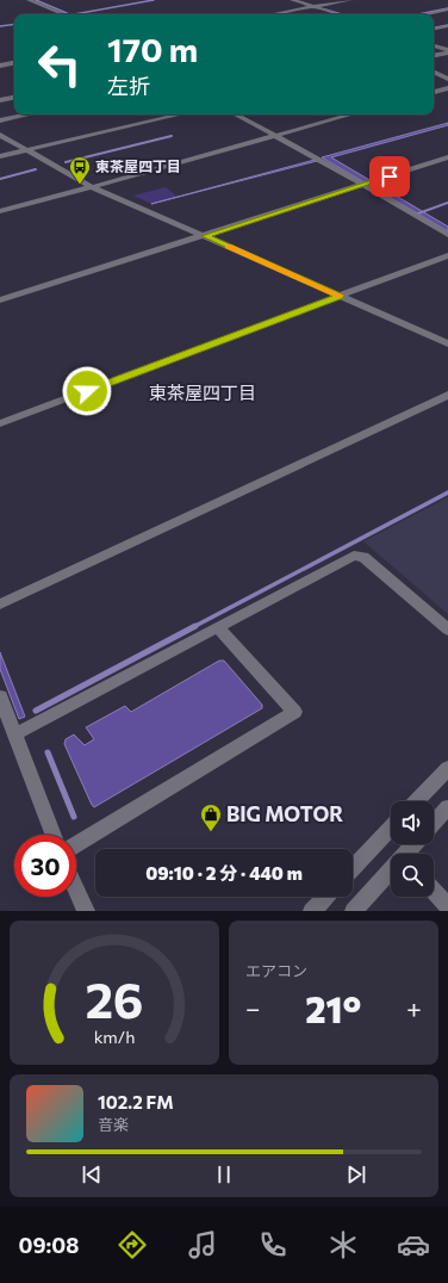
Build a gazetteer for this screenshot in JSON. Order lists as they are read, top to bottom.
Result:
{
  "districts": ["東茶屋四丁目"],
  "places": {
    "bus stop": ["東茶屋四丁目"],
    "shop": ["BIG MOTOR"]
  },
  "page": {
    "turn": ["170 m", "左折"],
    "limit": "30",
    "trip": "09:10 · 2 分 · 440 m",
    "tile": "エアコン",
    "heat": ["−", "21°", "+"],
    "song": ["102.2 FM", "音楽"],
    "tabs": "09:08",
    "gauge": ["26", "km/h"]
  }
}
